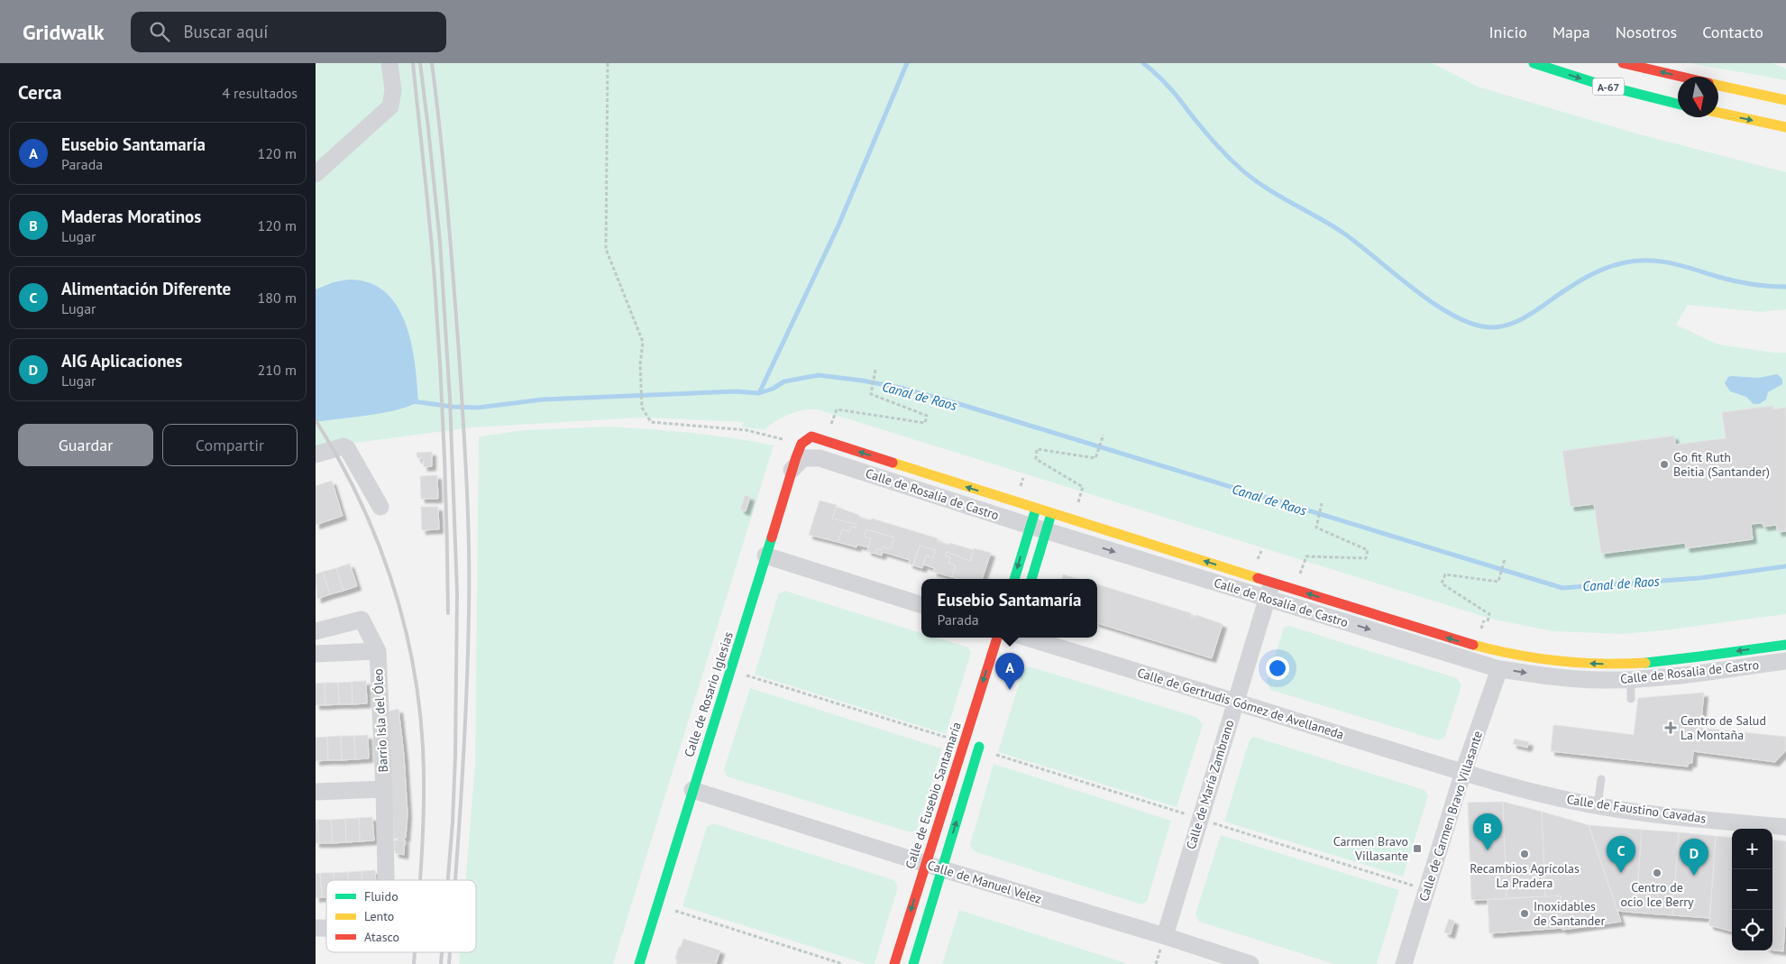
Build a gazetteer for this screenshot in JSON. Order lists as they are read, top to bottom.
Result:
{
  "streets": {
    "main road": [
      "A-67",
      "Calle de Rosalía de Castro",
      "Calle de Rosario Iglesias",
      "Calle de Eusebio Santamaría"
    ],
    "street": [
      "Calle de Gertrudis Gómez de Avellaneda",
      "Barrio Isla del Óleo",
      "Calle de María Zambrano",
      "Calle de Faustino Cavadas",
      "Calle de Carmen Bravo Villasante",
      "Calle de Manuel Velez"
    ]
  },
  "crossings": [
    ["Calle de Rosalía de Castro", "Calle de Rosario Iglesias"],
    ["Calle de Rosalía de Castro", "Calle de María Zambrano"],
    ["Calle de Rosalía de Castro", "Calle de Carmen Bravo Villasante"],
    ["Calle de Rosario Iglesias", "Calle de Manuel Velez"],
    ["Calle de Gertrudis Gómez de Avellaneda", "Calle de María Zambrano"],
    ["Calle de Gertrudis Gómez de Avellaneda", "Calle de Faustino Cavadas"],
    ["Calle de Gertrudis Gómez de Avellaneda", "Calle de Carmen Bravo Villasante"],
    ["Calle de María Zambrano", "Calle de Manuel Velez"],
    ["Calle de Eusebio Santamaría", "Calle de Manuel Velez"],
    ["Calle de Faustino Cavadas", "Calle de Carmen Bravo Villasante"]
  ],
  "water": ["Canal de Raos"],
  "places": {
    "other": [
      "Go fit Ruth Beitia (Santander)",
      "Recambios Agrícolas La Pradera",
      "Centro de ocio Ice Berry",
      "Inoxidables de Santander"
    ],
    "health": ["Centro de Salud La Montaña"],
    "transit": ["Carmen Bravo Villasante"]
  },
  "legend": ["Fluido", "Lento", "Atasco"],
  "north": "bottom",
  "page": {
    "header": "Gridwalk",
    "search": "Buscar aquí",
    "nav": [
      "Inicio",
      "Mapa",
      "Nosotros",
      "Contacto"
    ],
    "heading": ["Cerca", "4 resultados"],
    "list": [
      {
        "mark": "A",
        "name": "Eusebio Santamaría",
        "note": "Parada",
        "value": "120 m"
      },
      {
        "mark": "B",
        "name": "Maderas Moratinos",
        "note": "Lugar",
        "value": "120 m"
      },
      {
        "mark": "C",
        "name": "Alimentación Diferente",
        "note": "Lugar",
        "value": "180 m"
      },
      {
        "mark": "D",
        "name": "AIG Aplicaciones",
        "note": "Lugar",
        "value": "210 m"
      }
    ],
    "buttons": ["Guardar", "Compartir"],
    "popup": ["Eusebio Santamaría", "Parada"],
    "pins": [
      "A",
      "B",
      "C",
      "D"
    ],
    "map_buttons": ["+", "−"]
  }
}
